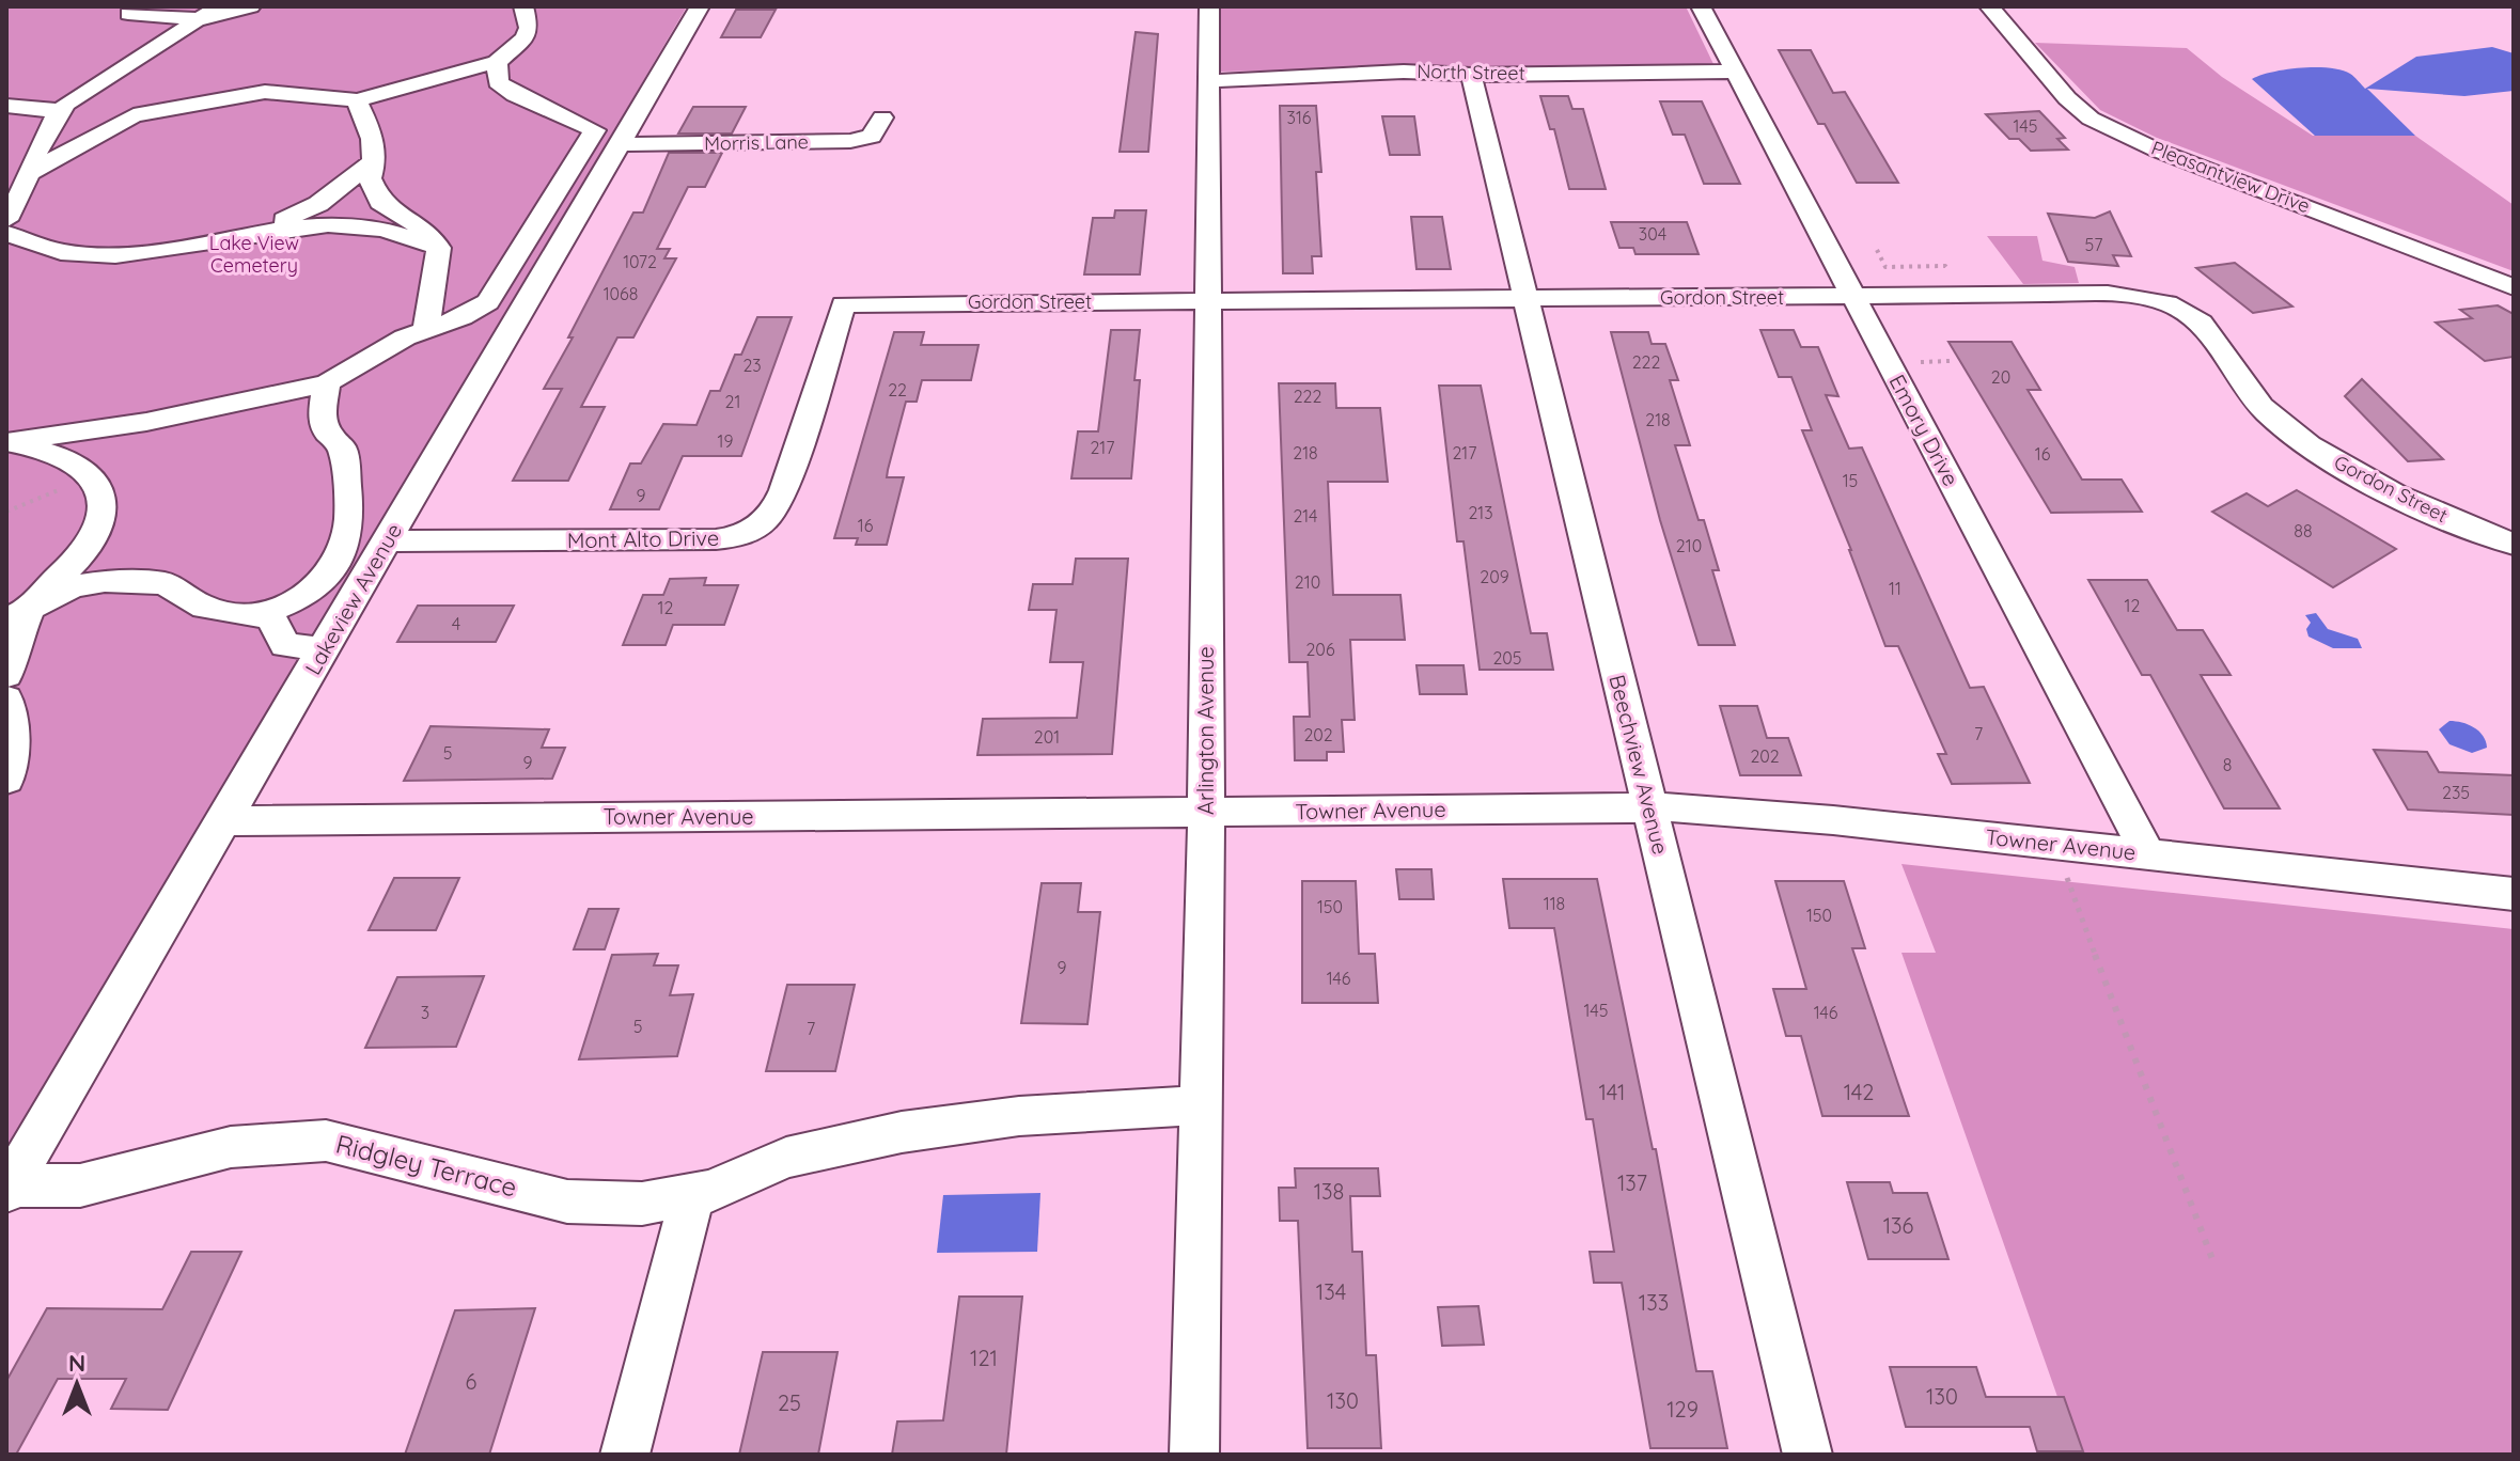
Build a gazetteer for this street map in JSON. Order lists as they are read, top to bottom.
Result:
{
  "streets": {
    "street": [
      "North Street",
      "Morris Lane",
      "Pleasantview Drive",
      "Gordon Street",
      "Emory Drive",
      "Mont Alto Drive",
      "Lakeview Avenue",
      "Arlington Avenue",
      "Beechview Avenue",
      "Towner Avenue",
      "Ridgley Terrace"
    ]
  },
  "crossings": [
    ["North Street", "Emory Drive"],
    ["North Street", "Arlington Avenue"],
    ["North Street", "Beechview Avenue"],
    ["Morris Lane", "Lakeview Avenue"],
    ["Gordon Street", "Emory Drive"],
    ["Gordon Street", "Mont Alto Drive"],
    ["Gordon Street", "Arlington Avenue"],
    ["Gordon Street", "Beechview Avenue"],
    ["Emory Drive", "Towner Avenue"],
    ["Mont Alto Drive", "Lakeview Avenue"],
    ["Lakeview Avenue", "Towner Avenue"],
    ["Lakeview Avenue", "Ridgley Terrace"],
    ["Arlington Avenue", "Towner Avenue"],
    ["Arlington Avenue", "Ridgley Terrace"],
    ["Beechview Avenue", "Towner Avenue"]
  ],
  "parks": ["Lake View Cemetery"],
  "house_numbers": [
    "316",
    "145",
    "304",
    "57",
    "1072",
    "1068",
    "222",
    "23",
    "20",
    "22",
    "222",
    "21",
    "218",
    "19",
    "217",
    "218",
    "217",
    "16",
    "15",
    "9",
    "213",
    "214",
    "16",
    "88",
    "210",
    "209",
    "210",
    "11",
    "12",
    "12",
    "4",
    "206",
    "205",
    "7",
    "202",
    "201",
    "5",
    "202",
    "9",
    "8",
    "235",
    "118",
    "150",
    "150",
    "9",
    "146",
    "145",
    "3",
    "146",
    "5",
    "7",
    "141",
    "142",
    "137",
    "138",
    "136",
    "134",
    "133",
    "121",
    "6",
    "130",
    "130",
    "25",
    "129"
  ],
  "north": "top"
}
